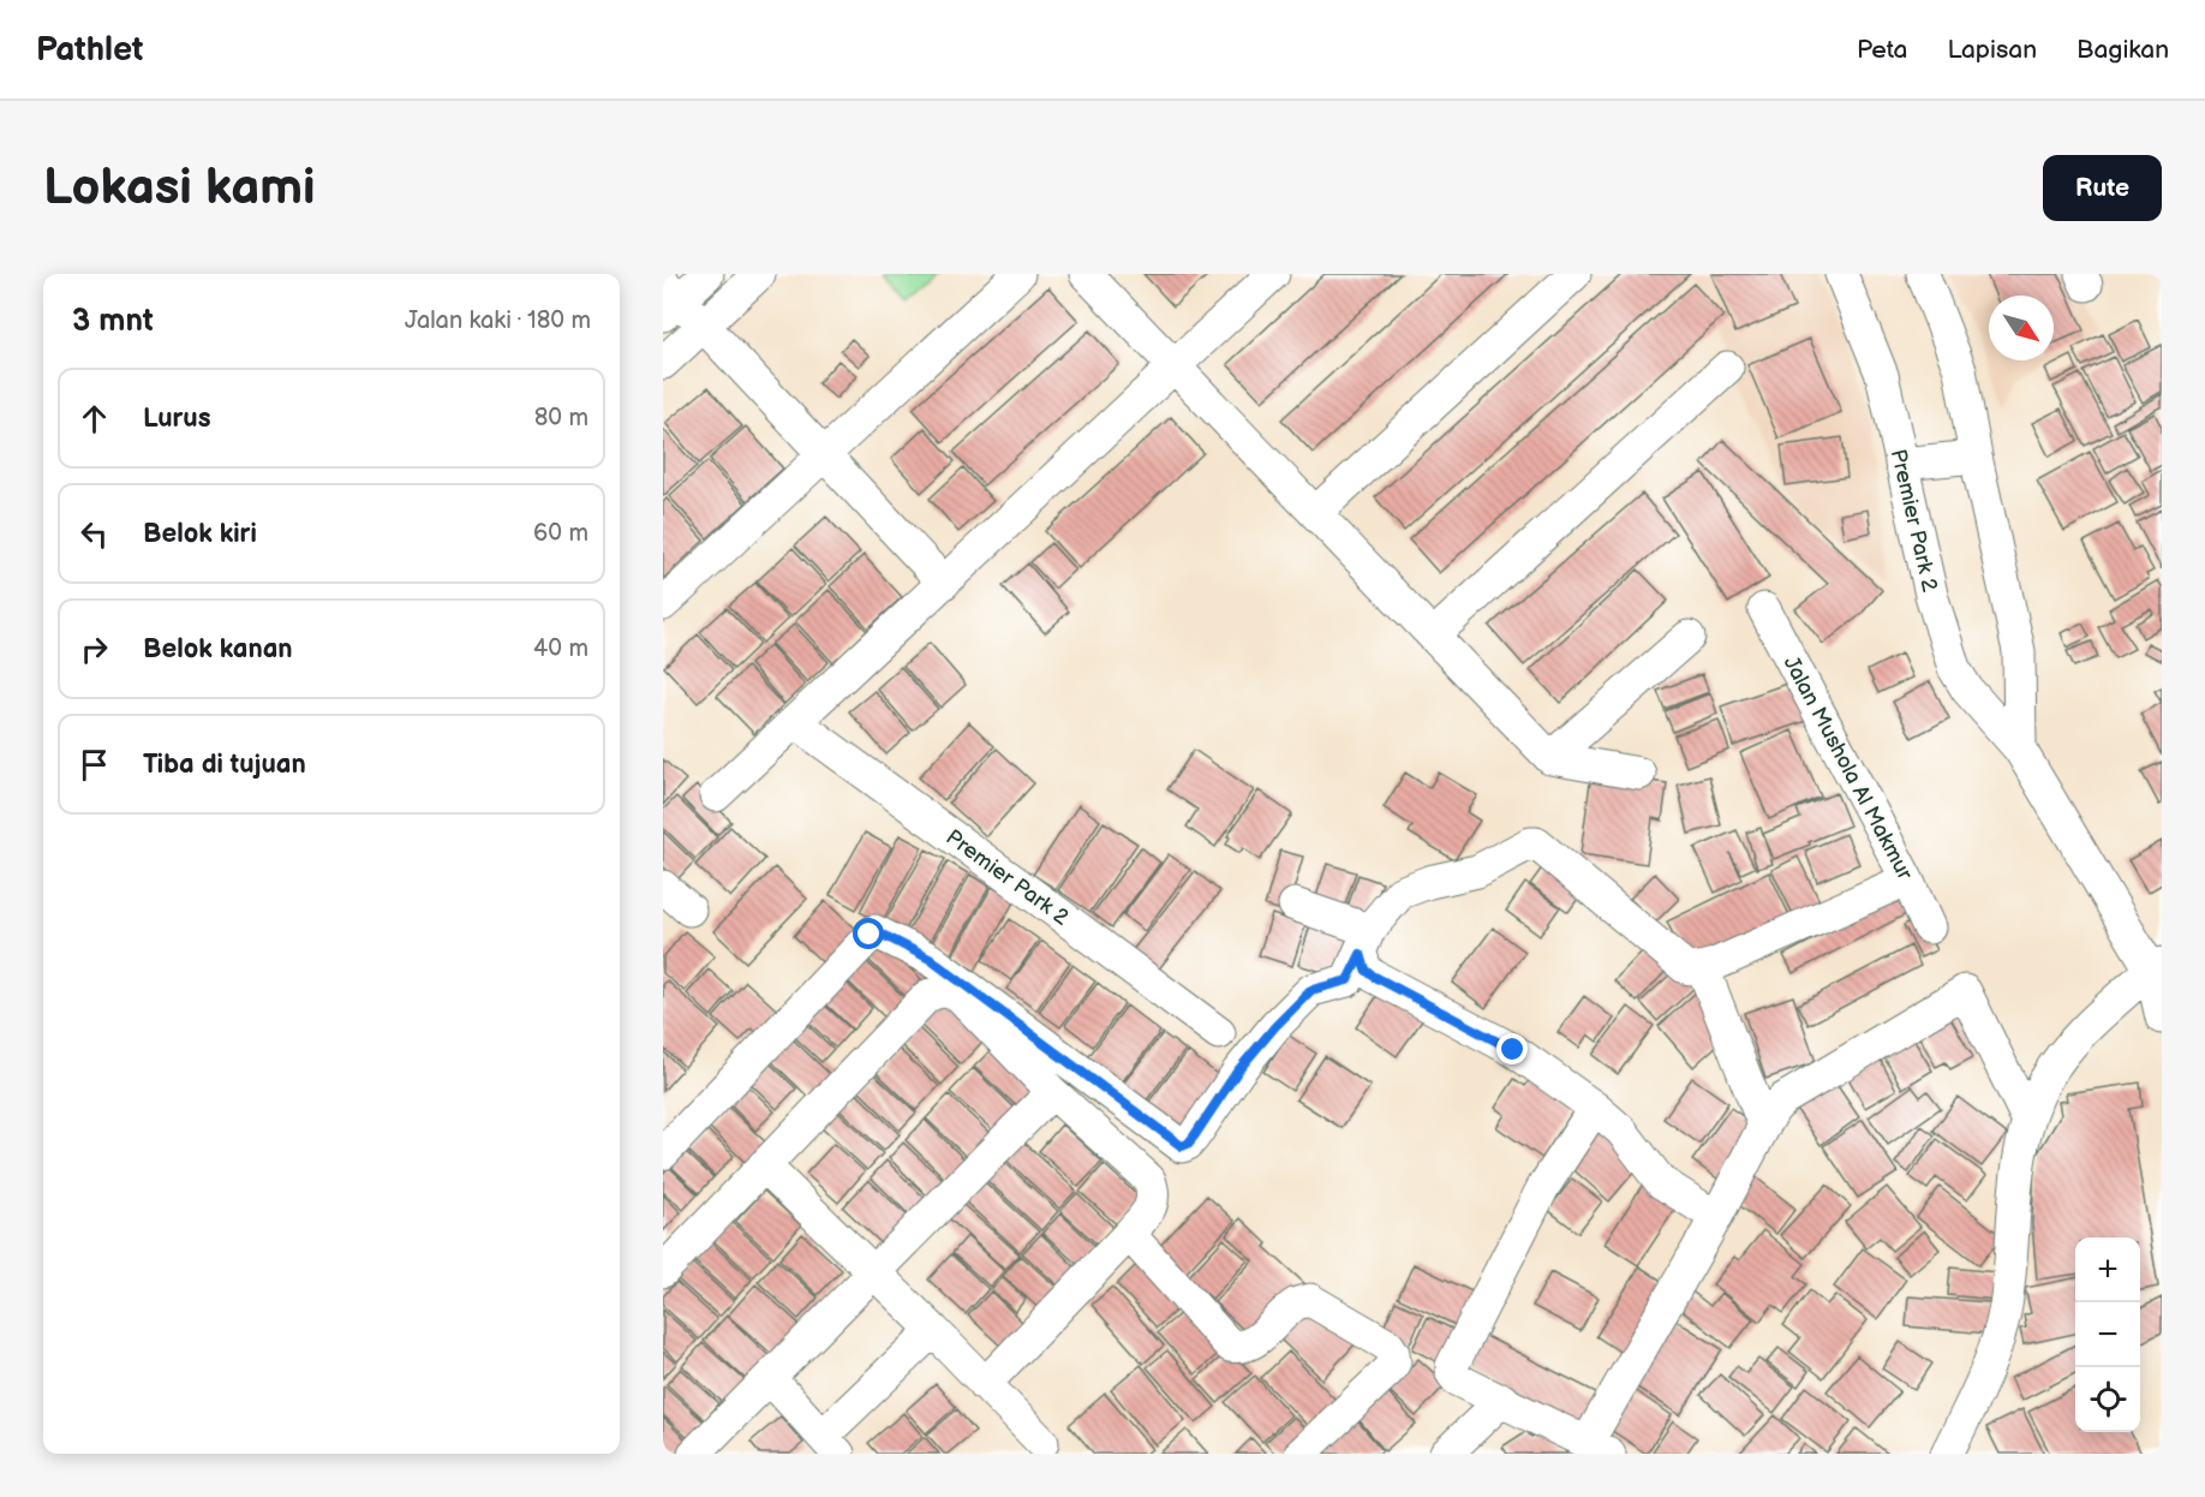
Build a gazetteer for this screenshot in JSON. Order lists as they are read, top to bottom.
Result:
{
  "streets": {
    "street": ["Premier Park 2", "Jalan Mushola Al Makmur"]
  },
  "north": "bottom right",
  "page": {
    "header": "Pathlet",
    "nav": ["Peta", "Lapisan", "Bagikan"],
    "buttons": "Rute",
    "title": "Lokasi kami",
    "heading": ["3 mnt", "Jalan kaki · 180 m"],
    "list": [
      ["Lurus", "80 m"],
      ["Belok kiri", "60 m"],
      ["Belok kanan", "40 m"],
      "Tiba di tujuan"
    ],
    "map_buttons": ["+", "−"]
  }
}
